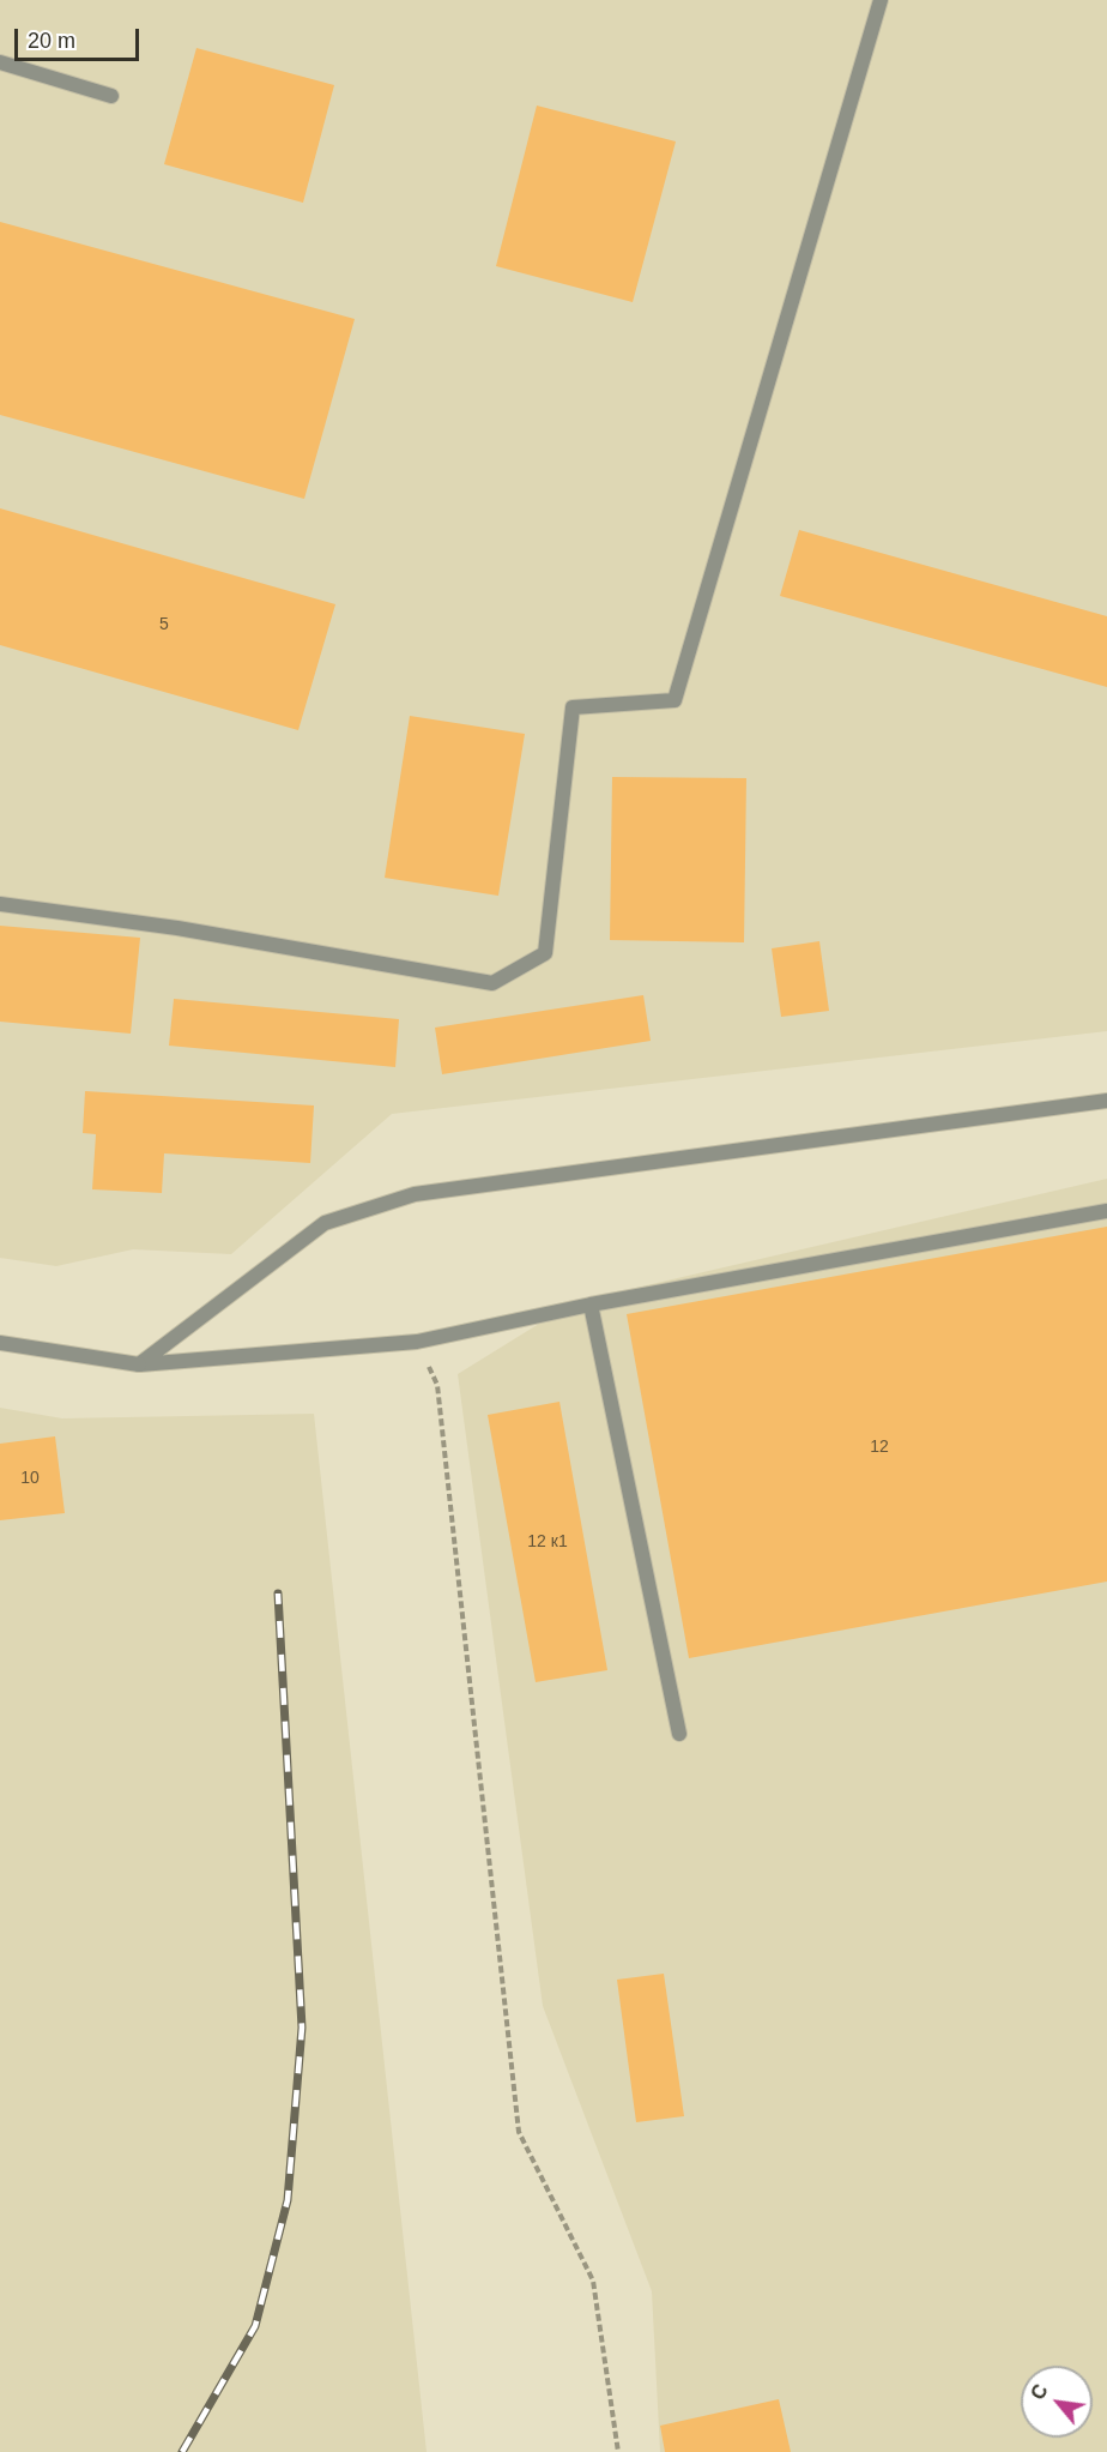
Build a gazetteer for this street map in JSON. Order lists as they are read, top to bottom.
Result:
{
  "house_numbers": [
    "5",
    "12",
    "10",
    "12 к1"
  ],
  "scale_bar": "20 m",
  "north": "top left"
}
